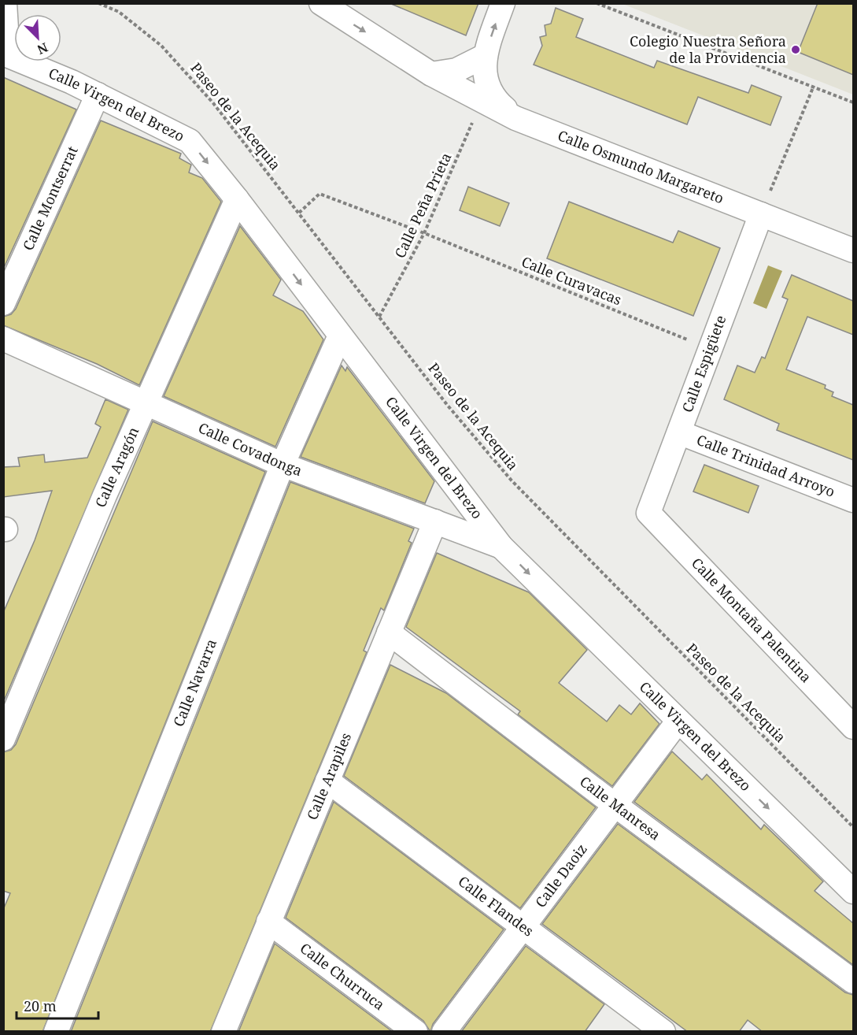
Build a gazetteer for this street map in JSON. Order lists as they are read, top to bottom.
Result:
{
  "streets": {
    "street": [
      "Calle Virgen del Brezo",
      "Calle Osmundo Margareto",
      "Calle Montserrat",
      "Calle Espigüete",
      "Calle Covadonga",
      "Calle Trinidad Arroyo",
      "Calle Aragón",
      "Calle Montaña Palentina",
      "Calle Navarra",
      "Calle Arapiles",
      "Calle Manresa",
      "Calle Daoiz",
      "Calle Flandes",
      "Calle Churruca"
    ],
    "path": ["Paseo de la Acequia", "Calle Peña Prieta", "Calle Curavacas"]
  },
  "crossings": [
    ["Calle Virgen del Brezo", "Calle Montserrat"],
    ["Calle Virgen del Brezo", "Calle Covadonga"],
    ["Calle Virgen del Brezo", "Calle Aragón"],
    ["Calle Virgen del Brezo", "Calle Navarra"],
    ["Calle Virgen del Brezo", "Calle Daoiz"],
    ["Paseo de la Acequia", "Calle Peña Prieta"],
    ["Paseo de la Acequia", "Calle Curavacas"],
    ["Calle Osmundo Margareto", "Calle Peña Prieta"],
    ["Calle Osmundo Margareto", "Calle Espigüete"],
    ["Calle Peña Prieta", "Calle Curavacas"],
    ["Calle Curavacas", "Calle Espigüete"],
    ["Calle Espigüete", "Calle Trinidad Arroyo"],
    ["Calle Espigüete", "Calle Montaña Palentina"],
    ["Calle Covadonga", "Calle Aragón"],
    ["Calle Covadonga", "Calle Navarra"],
    ["Calle Covadonga", "Calle Arapiles"],
    ["Calle Arapiles", "Calle Manresa"],
    ["Calle Arapiles", "Calle Flandes"],
    ["Calle Arapiles", "Calle Churruca"],
    ["Calle Manresa", "Calle Daoiz"],
    ["Calle Daoiz", "Calle Flandes"]
  ],
  "one_way": ["Calle Virgen del Brezo"],
  "places": ["Colegio Nuestra Señora de la Providencia"],
  "scale_bar": "20 m",
  "north": "bottom right"
}
